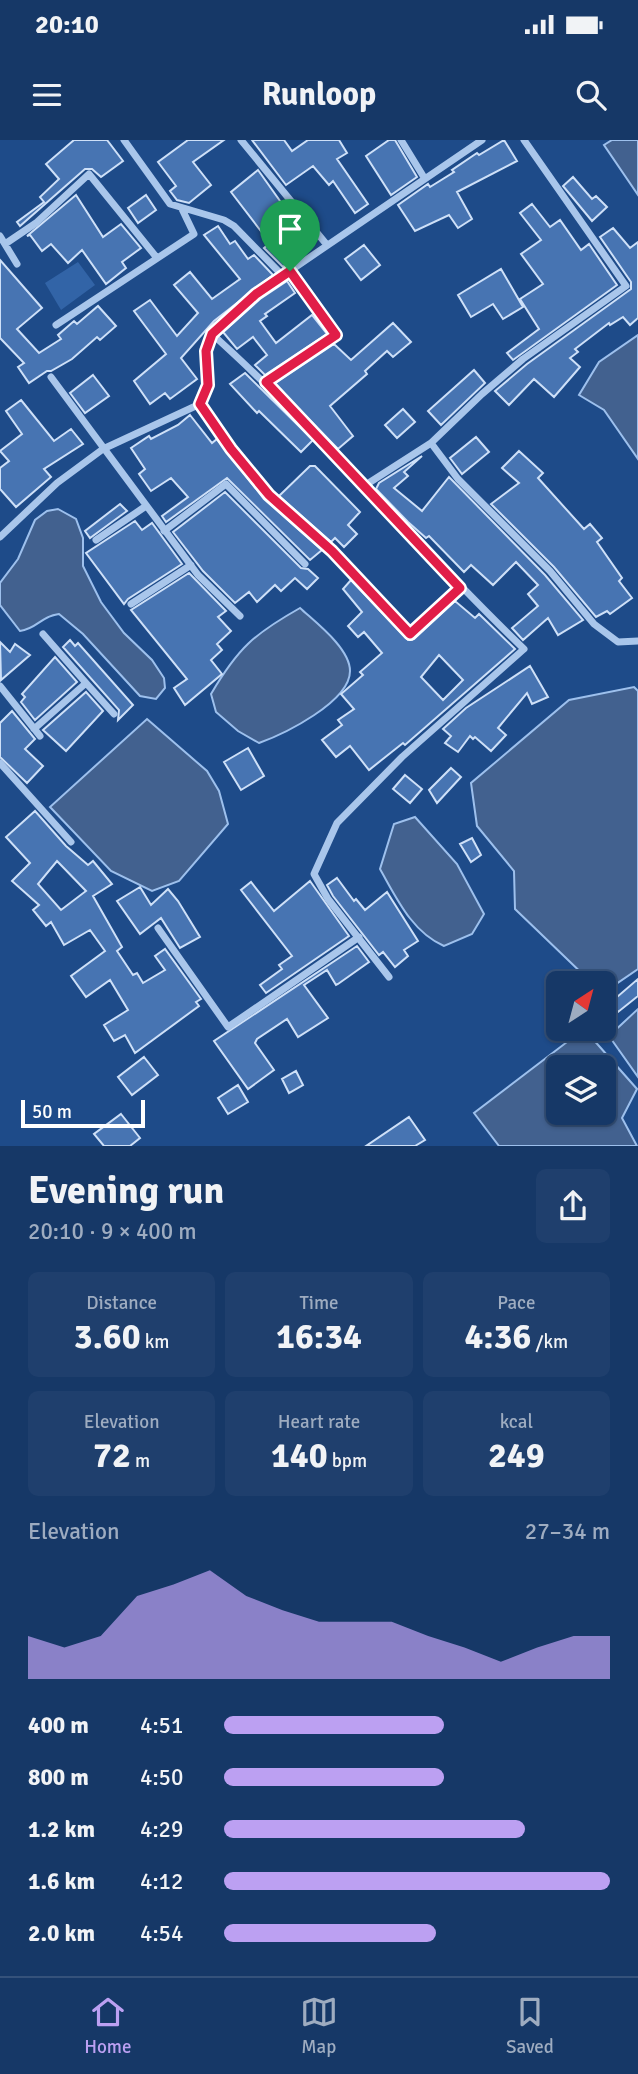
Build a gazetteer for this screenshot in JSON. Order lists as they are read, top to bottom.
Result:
{
  "scale_bar": "50 m",
  "north": "top right",
  "page": {
    "status": "20:10",
    "header": "Runloop",
    "scale": "50 m",
    "heading": ["Evening run", "20:10 · 9 × 400 m"],
    "stats": [
      ["Distance", "3.60 km"],
      ["Time", "16:34"],
      ["Pace", "4:36 /km"],
      ["Elevation", "72 m"],
      ["Heart rate", "140 bpm"],
      ["kcal", "249"]
    ],
    "chart": ["Elevation", "27–34 m"],
    "list": [
      {
        "name": "400 m",
        "note": "4:51"
      },
      {
        "name": "800 m",
        "note": "4:50"
      },
      {
        "name": "1.2 km",
        "note": "4:29"
      },
      {
        "name": "1.6 km",
        "note": "4:12"
      },
      {
        "name": "2.0 km",
        "note": "4:54"
      }
    ],
    "tabs": ["Home", "Map", "Saved"]
  }
}
